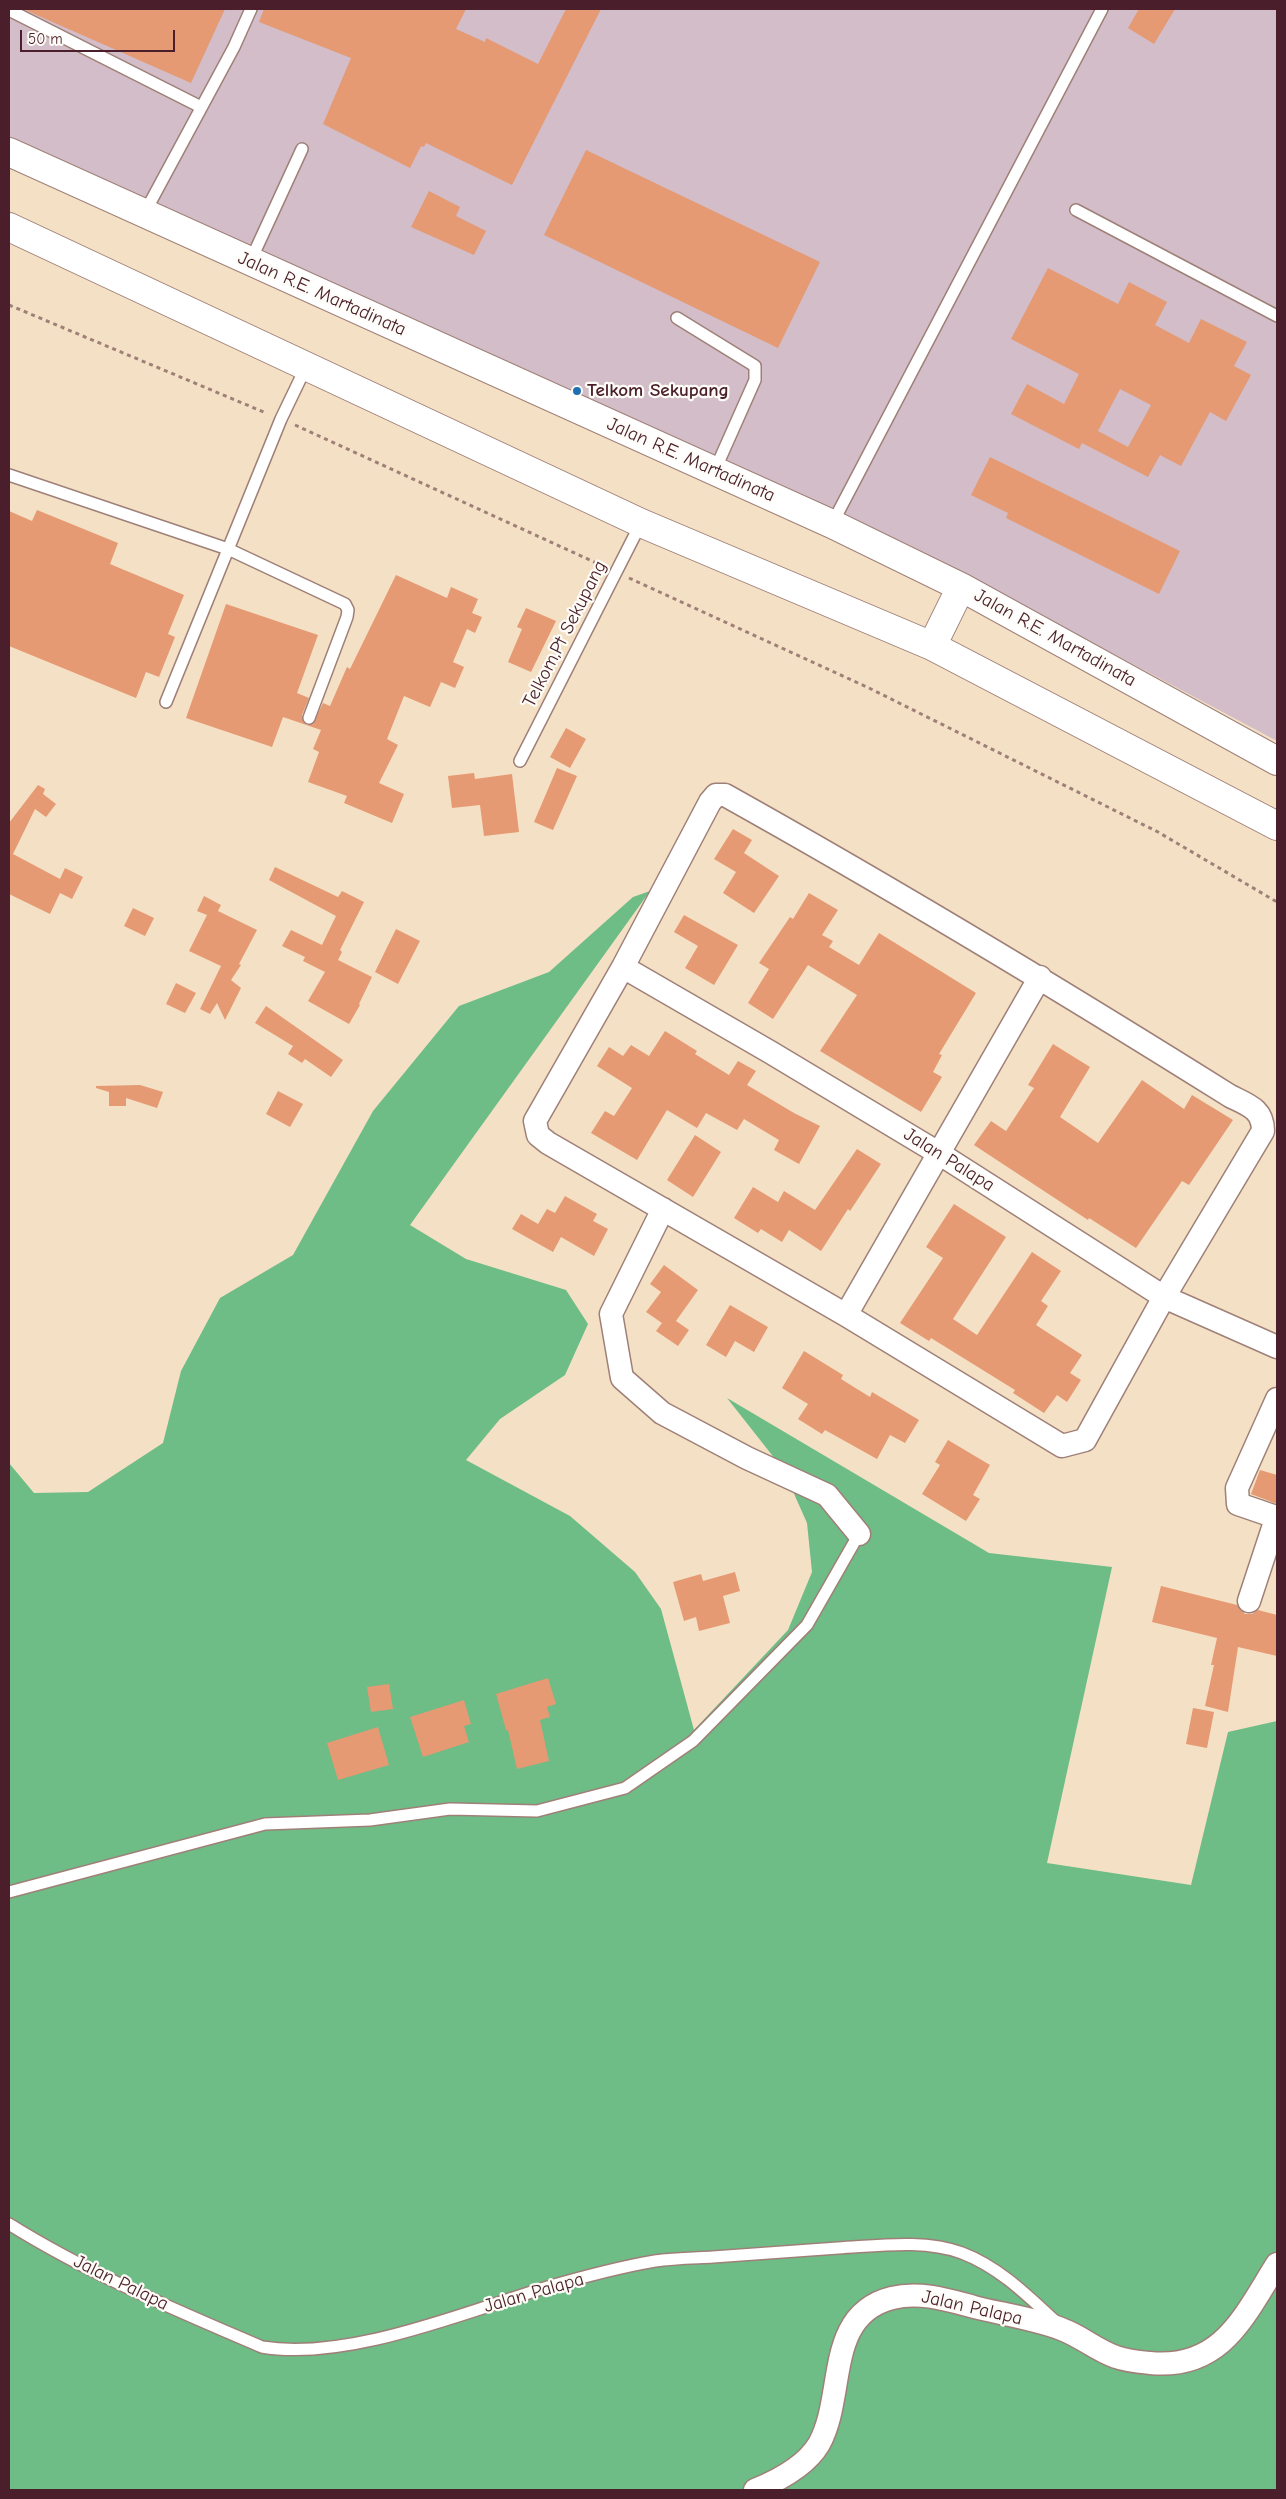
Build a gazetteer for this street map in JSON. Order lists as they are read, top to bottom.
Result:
{
  "streets": {
    "highway": ["Jalan R.E. Martadinata"],
    "street": ["Jalan Palapa"],
    "lane": ["Telkom,Pt Sekupang"]
  },
  "places": ["Telkom Sekupang"],
  "scale_bar": "50 m"
}
